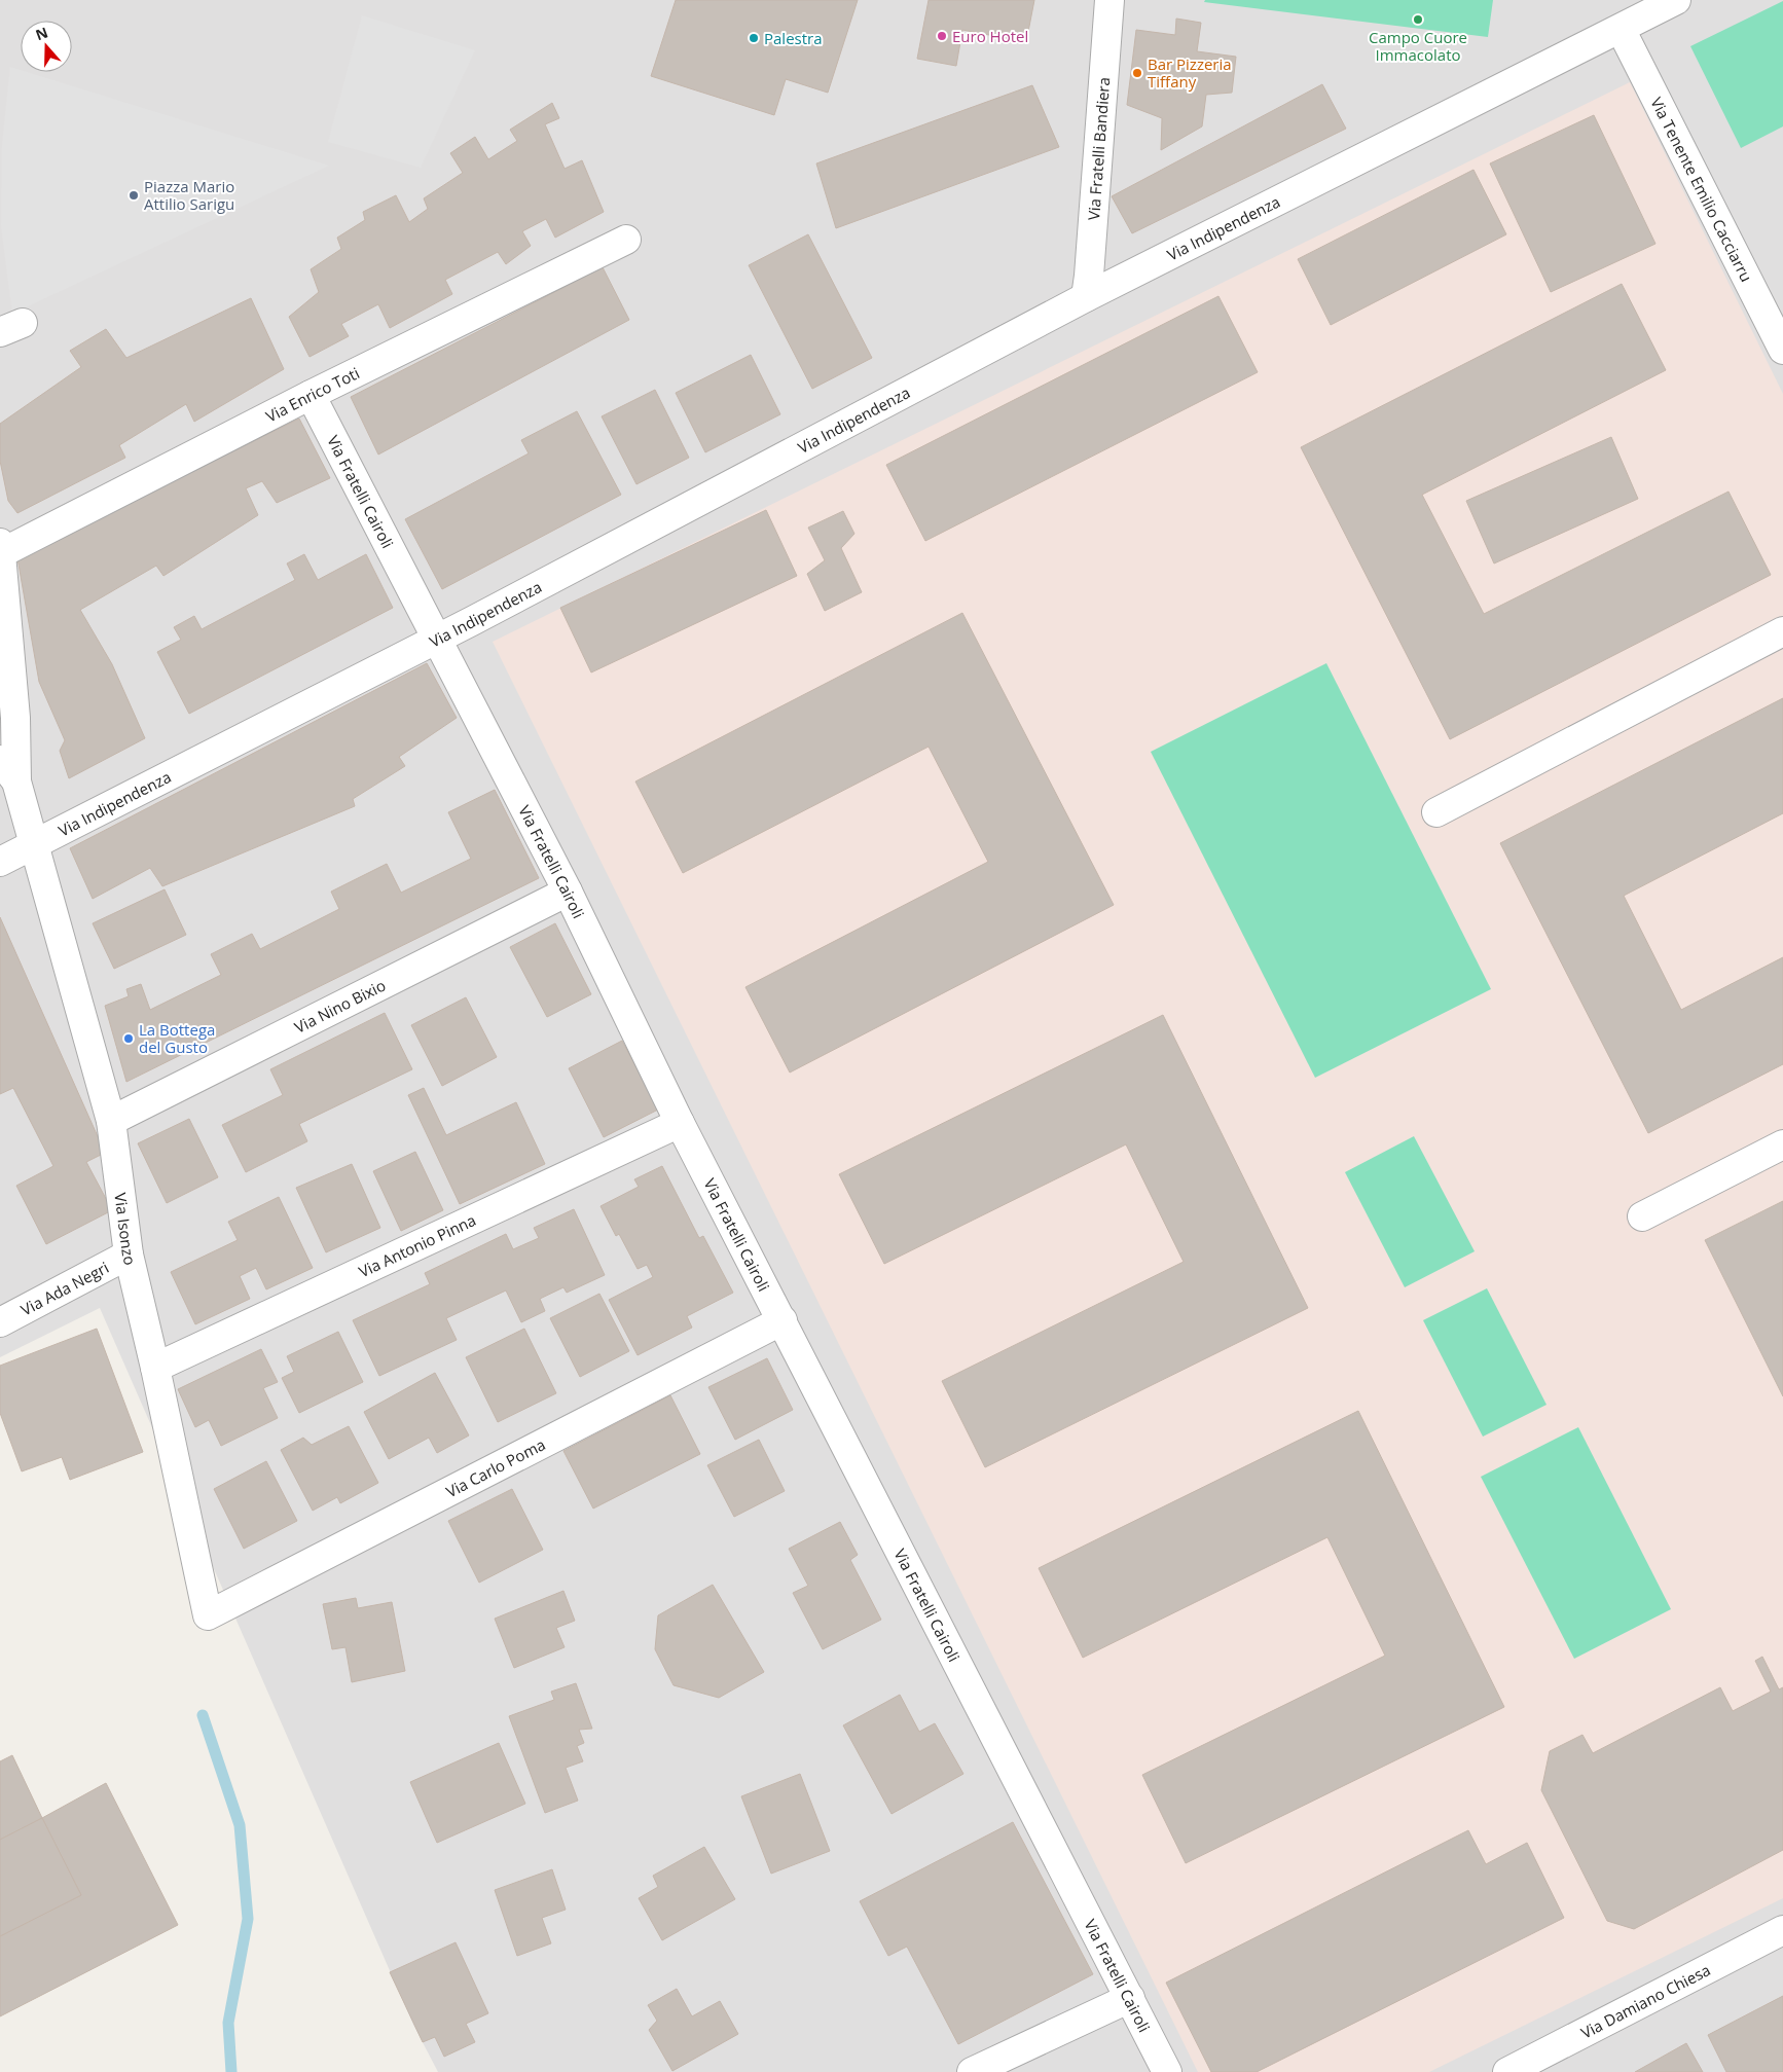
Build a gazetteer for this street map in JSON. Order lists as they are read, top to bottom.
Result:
{
  "streets": {
    "street": [
      "Via Fratelli Bandiera",
      "Via Tenente Emilio Cacciarru",
      "Via Indipendenza",
      "Via Enrico Toti",
      "Via Fratelli Cairoli",
      "Via Nino Bixio",
      "Via Isonzo",
      "Via Antonio Pinna",
      "Via Ada Negri",
      "Via Carlo Poma",
      "Via Damiano Chiesa"
    ]
  },
  "crossings": [
    ["Via Fratelli Bandiera", "Via Indipendenza"],
    ["Via Tenente Emilio Cacciarru", "Via Indipendenza"],
    ["Via Indipendenza", "Via Fratelli Cairoli"],
    ["Via Indipendenza", "Via Isonzo"],
    ["Via Enrico Toti", "Via Fratelli Cairoli"],
    ["Via Fratelli Cairoli", "Via Nino Bixio"],
    ["Via Fratelli Cairoli", "Via Antonio Pinna"],
    ["Via Fratelli Cairoli", "Via Carlo Poma"],
    ["Via Nino Bixio", "Via Isonzo"],
    ["Via Isonzo", "Via Antonio Pinna"],
    ["Via Isonzo", "Via Ada Negri"],
    ["Via Isonzo", "Via Carlo Poma"]
  ],
  "places": [
    "Campo Cuore Immacolato",
    "Euro Hotel",
    "Palestra",
    "Bar Pizzeria Tiffany",
    "Piazza Mario Attilio Sarigu",
    "La Bottega del Gusto"
  ],
  "north": "top"
}
